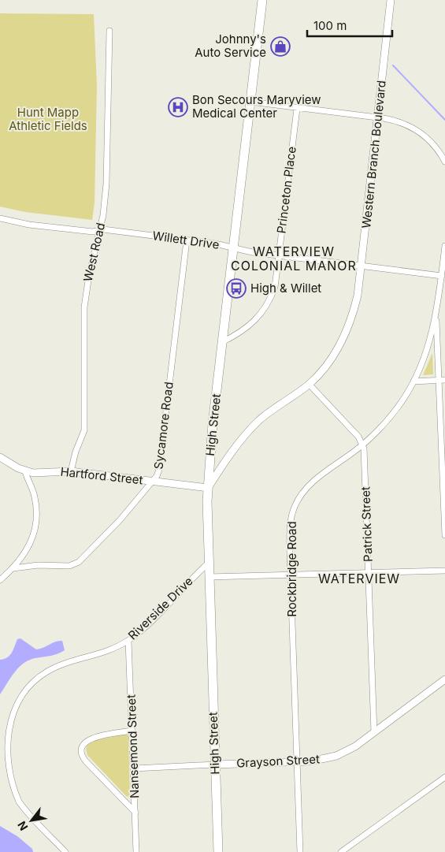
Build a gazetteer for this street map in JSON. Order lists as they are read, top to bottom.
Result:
{
  "streets": {
    "main road": ["High Street"],
    "street": [
      "Western Branch Boulevard",
      "Princeton Place",
      "Willett Drive",
      "West Road",
      "Sycamore Road",
      "Hartford Street",
      "Patrick Street",
      "Rockbridge Road",
      "Riverside Drive",
      "Nansemond Street",
      "Grayson Street"
    ]
  },
  "crossings": [
    ["Western Branch Boulevard", "Willett Drive"],
    ["Western Branch Boulevard", "High Street"],
    ["Western Branch Boulevard", "Hartford Street"],
    ["Princeton Place", "Willett Drive"],
    ["Princeton Place", "High Street"],
    ["Willett Drive", "West Road"],
    ["Willett Drive", "High Street"],
    ["Willett Drive", "Sycamore Road"],
    ["Willett Drive", "Rockbridge Road"],
    ["West Road", "Hartford Street"],
    ["High Street", "Hartford Street"],
    ["High Street", "Riverside Drive"],
    ["High Street", "Grayson Street"],
    ["Sycamore Road", "Hartford Street"],
    ["Patrick Street", "Rockbridge Road"],
    ["Patrick Street", "Grayson Street"],
    ["Rockbridge Road", "Grayson Street"],
    ["Riverside Drive", "Nansemond Street"],
    ["Nansemond Street", "Grayson Street"]
  ],
  "districts": ["WATERVIEW COLONIAL MANOR", "WATERVIEW"],
  "parks": ["Hunt Mapp Athletic Fields"],
  "places": {
    "shop": ["Johnny's Auto Service"],
    "hospital": ["Bon Secours Maryview Medical Center"],
    "bus stop": ["High & Willet"]
  },
  "scale_bar": "100 m",
  "north": "bottom left"
}
